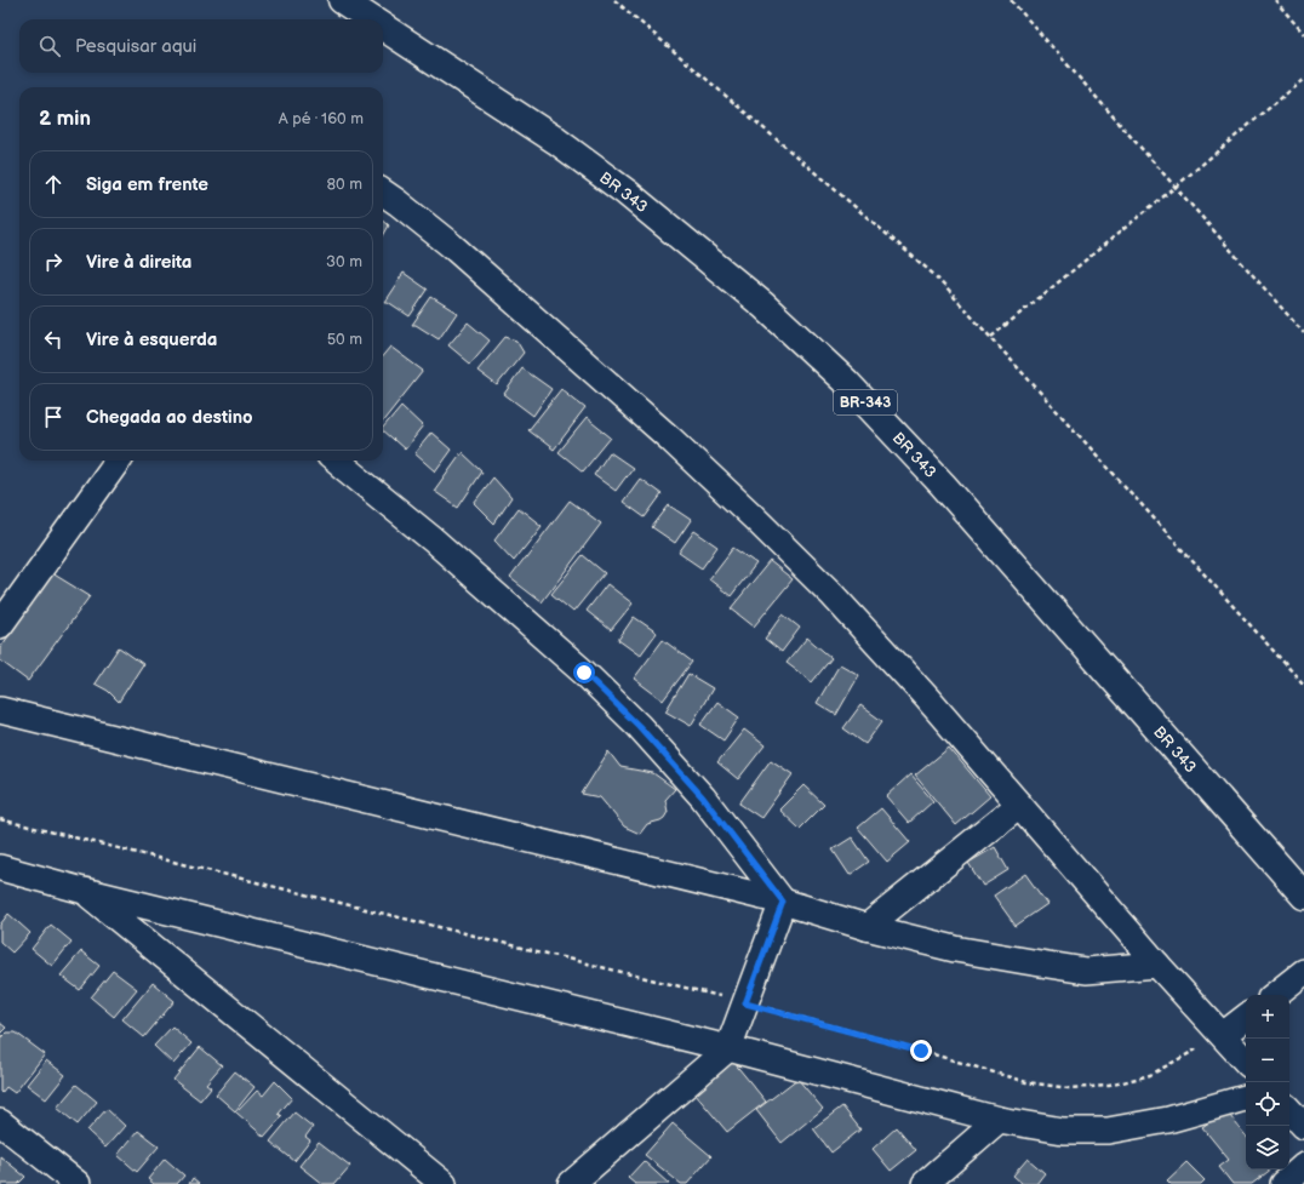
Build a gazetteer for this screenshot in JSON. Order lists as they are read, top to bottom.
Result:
{
  "streets": {
    "main road": ["BR 343", "BR-343"]
  },
  "page": {
    "search": "Pesquisar aqui",
    "heading": ["2 min", "A pé · 160 m"],
    "list": [
      ["Siga em frente", "80 m"],
      ["Vire à direita", "30 m"],
      ["Vire à esquerda", "50 m"],
      "Chegada ao destino"
    ],
    "map_buttons": ["+", "−"]
  }
}
